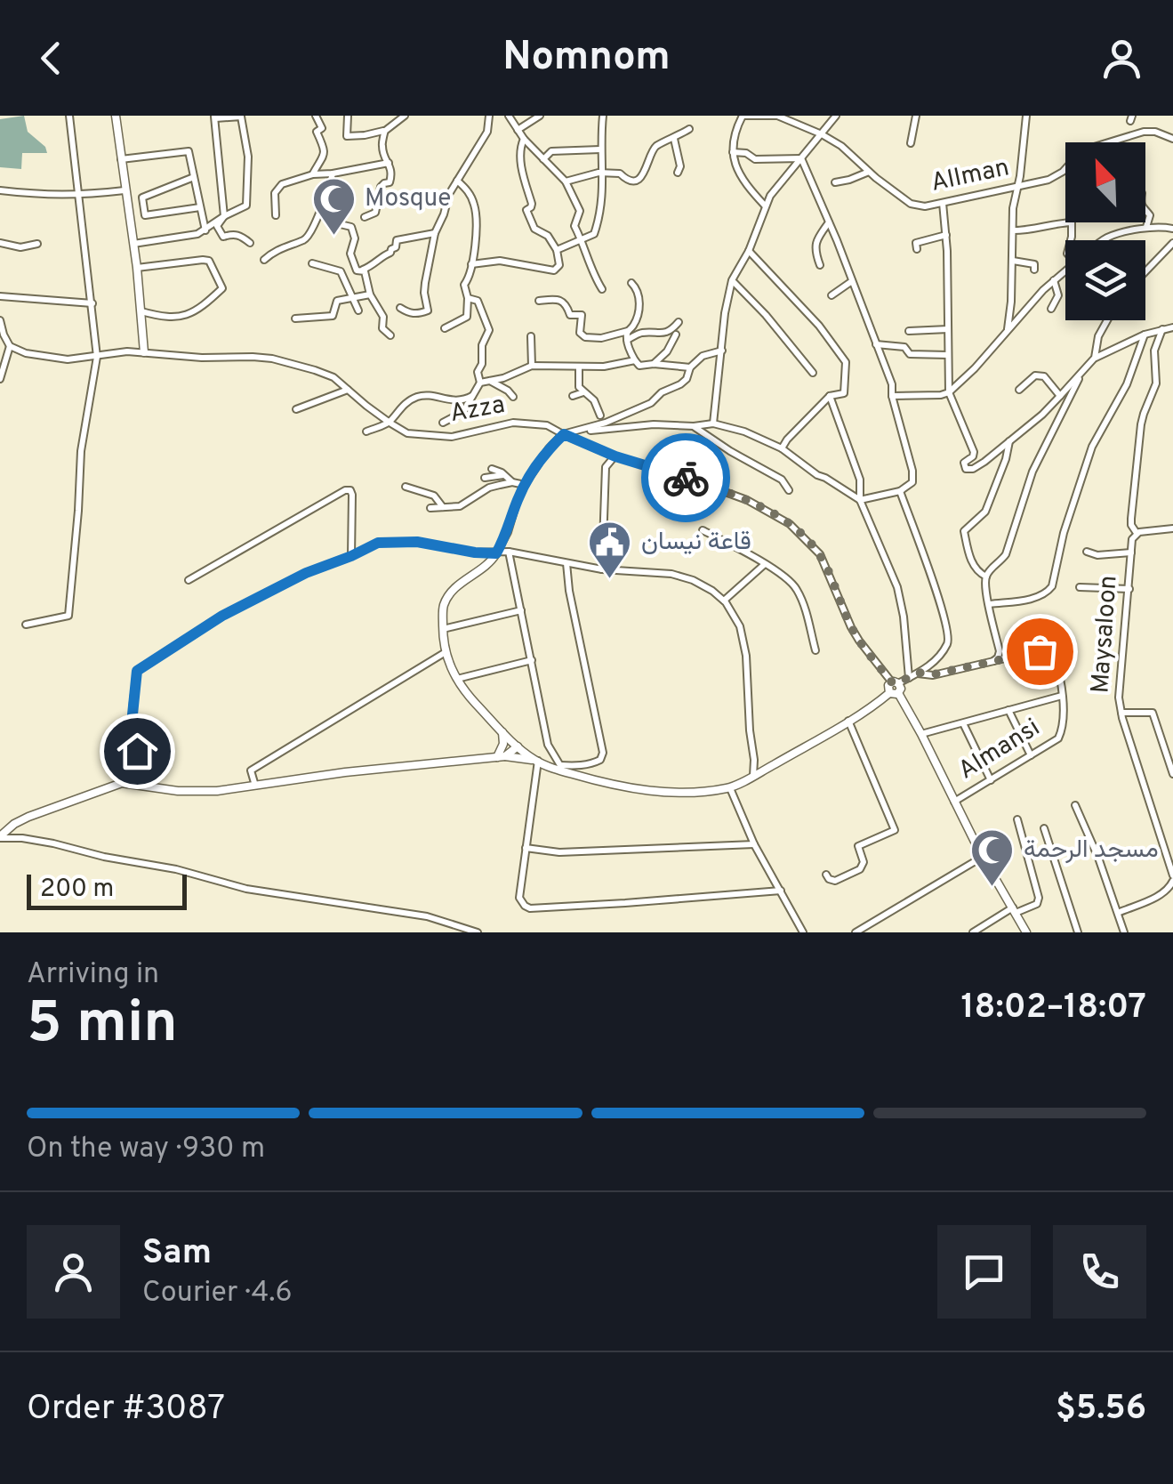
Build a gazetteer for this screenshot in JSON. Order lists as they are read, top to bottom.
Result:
{
  "streets": {
    "street": [
      "AlIman",
      "Azza",
      "Maysaloon",
      "Almansi"
    ]
  },
  "places": {
    "mosque": ["Mosque", "مسجد الرحمة"],
    "public building": ["قاعة نيسان"]
  },
  "scale_bar": "200 m",
  "north": "top left",
  "page": {
    "header": "Nomnom",
    "scale": "200 m",
    "heading": ["5 min", "Arriving in", "18:02–18:07"],
    "panel": [
      "Sam",
      "Courier · 4.6",
      "Order #3087",
      "$5.56"
    ],
    "bar": "On the way · 930 m"
  }
}
